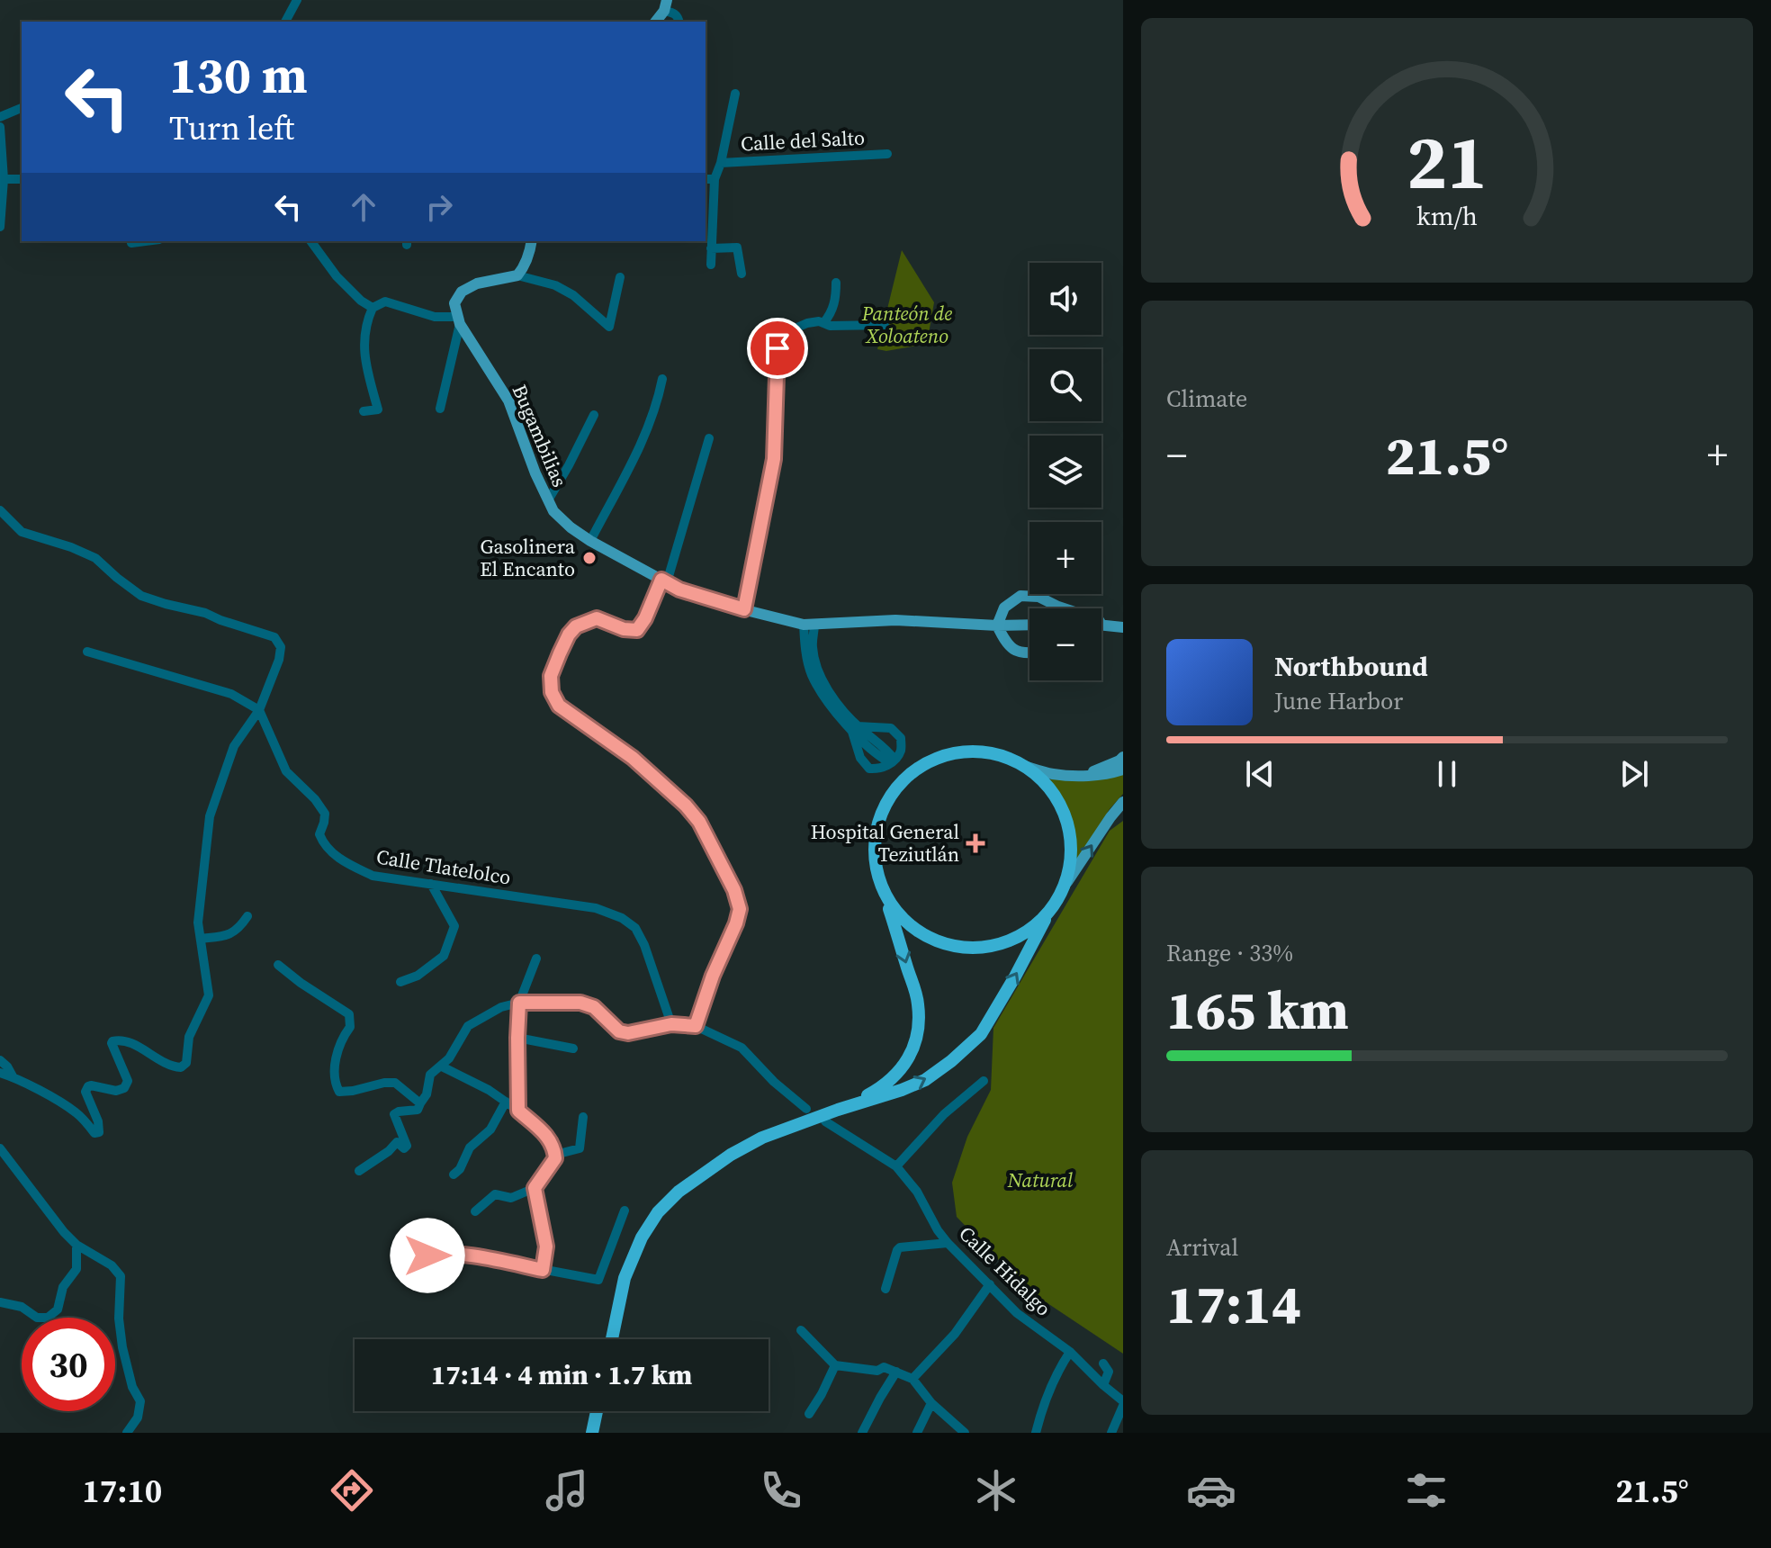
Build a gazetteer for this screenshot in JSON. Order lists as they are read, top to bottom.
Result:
{
  "streets": {
    "main road": ["Bugambilias"],
    "street": ["Calle del Salto", "Calle Tlatelolco", "Calle Hidalgo"]
  },
  "parks": ["Panteón de Xoloateno", "Natural"],
  "places": {
    "other": ["Gasolinera El Encanto"],
    "health": ["Hospital General Teziutlán"]
  },
  "page": {
    "turn": ["130 m", "Turn left"],
    "map_buttons": ["+", "−"],
    "tile": [
      "Climate",
      ["Range · 33%", "165 km"],
      ["Arrival", "17:14"]
    ],
    "heat": ["−", "21.5°", "+"],
    "song": ["Northbound", "June Harbor"],
    "limit": "30",
    "trip": "17:14 · 4 min · 1.7 km",
    "tabs": ["17:10", "21.5°"],
    "gauge": ["21", "km/h"]
  }
}
